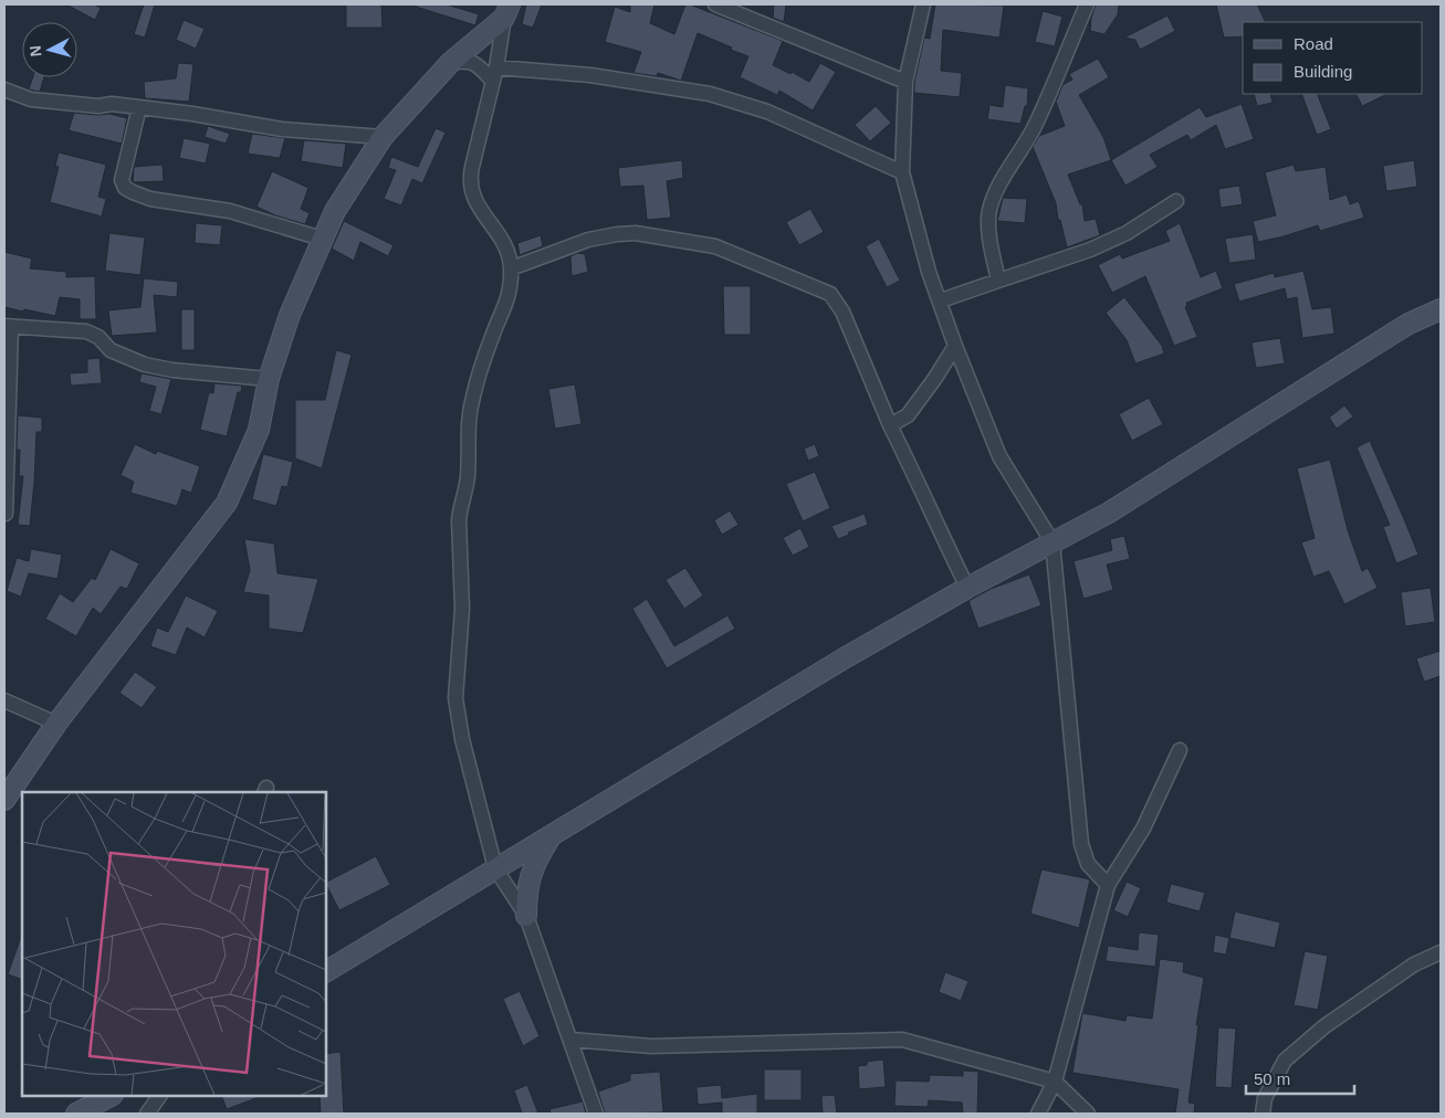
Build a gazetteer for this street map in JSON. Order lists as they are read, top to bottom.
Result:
{
  "legend": ["Road", "Building"],
  "scale_bar": "50 m",
  "north": "left"
}
